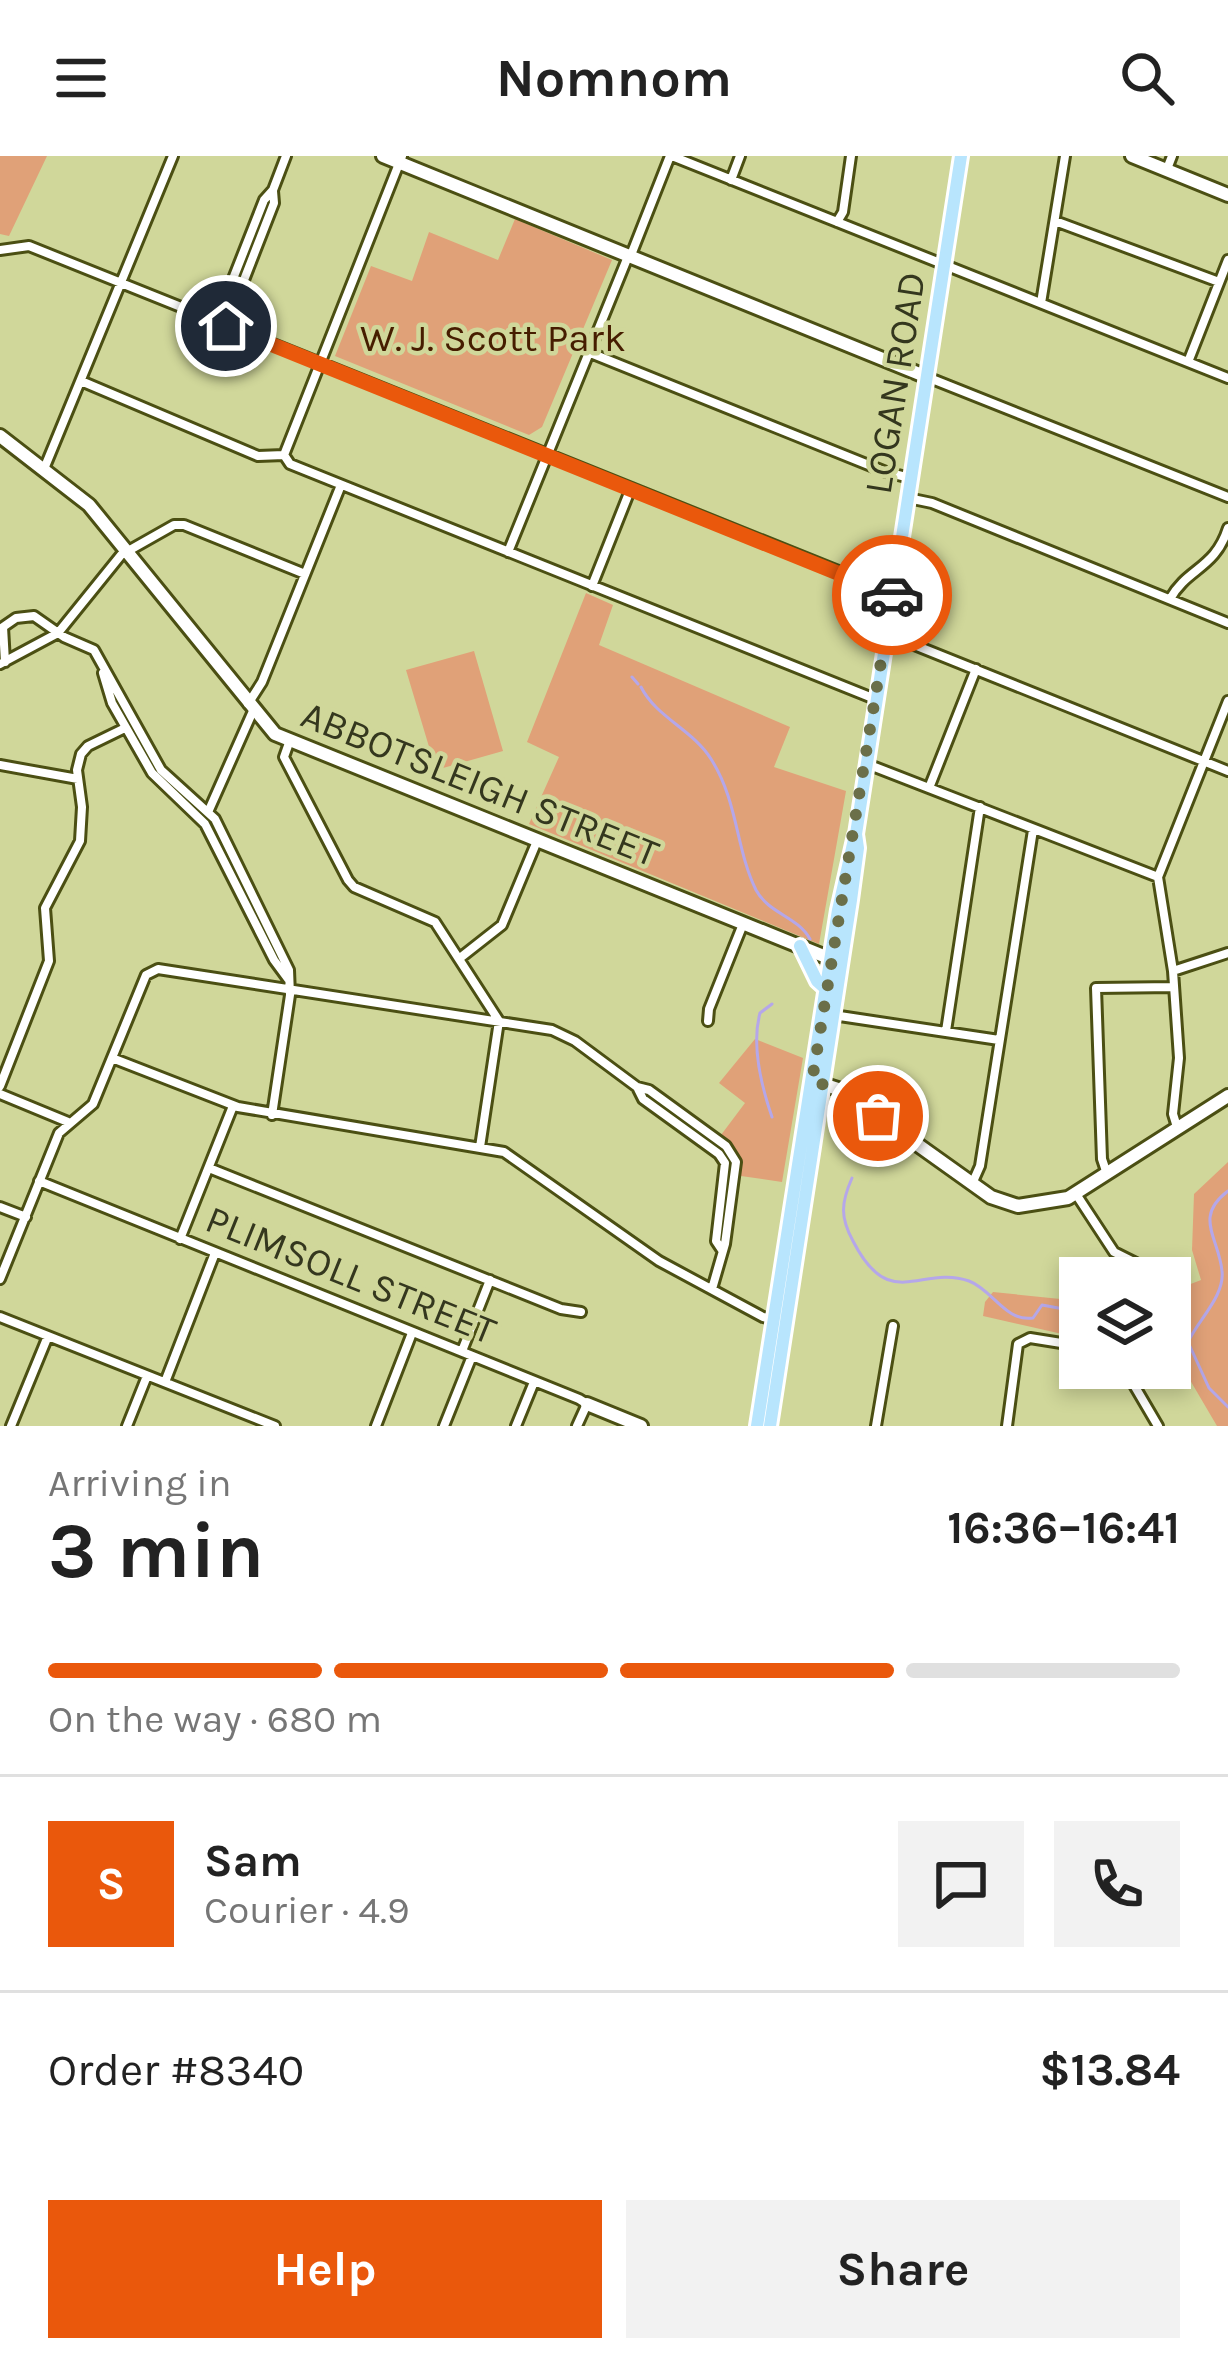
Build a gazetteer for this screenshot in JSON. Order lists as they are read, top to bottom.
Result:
{
  "streets": {
    "main road": ["LOGAN ROAD"],
    "street": ["ABBOTSLEIGH STREET", "PLIMSOLL STREET"]
  },
  "crossings": [
    ["LOGAN ROAD", "ABBOTSLEIGH STREET"]
  ],
  "parks": ["W. J. Scott Park"],
  "page": {
    "header": "Nomnom",
    "heading": ["3 min", "Arriving in", "16:36–16:41"],
    "panel": [
      "Sam",
      "Courier · 4.9",
      "Order #8340",
      "$13.84"
    ],
    "bar": "On the way · 680 m",
    "round": "S",
    "buttons": ["Help", "Share"]
  }
}
